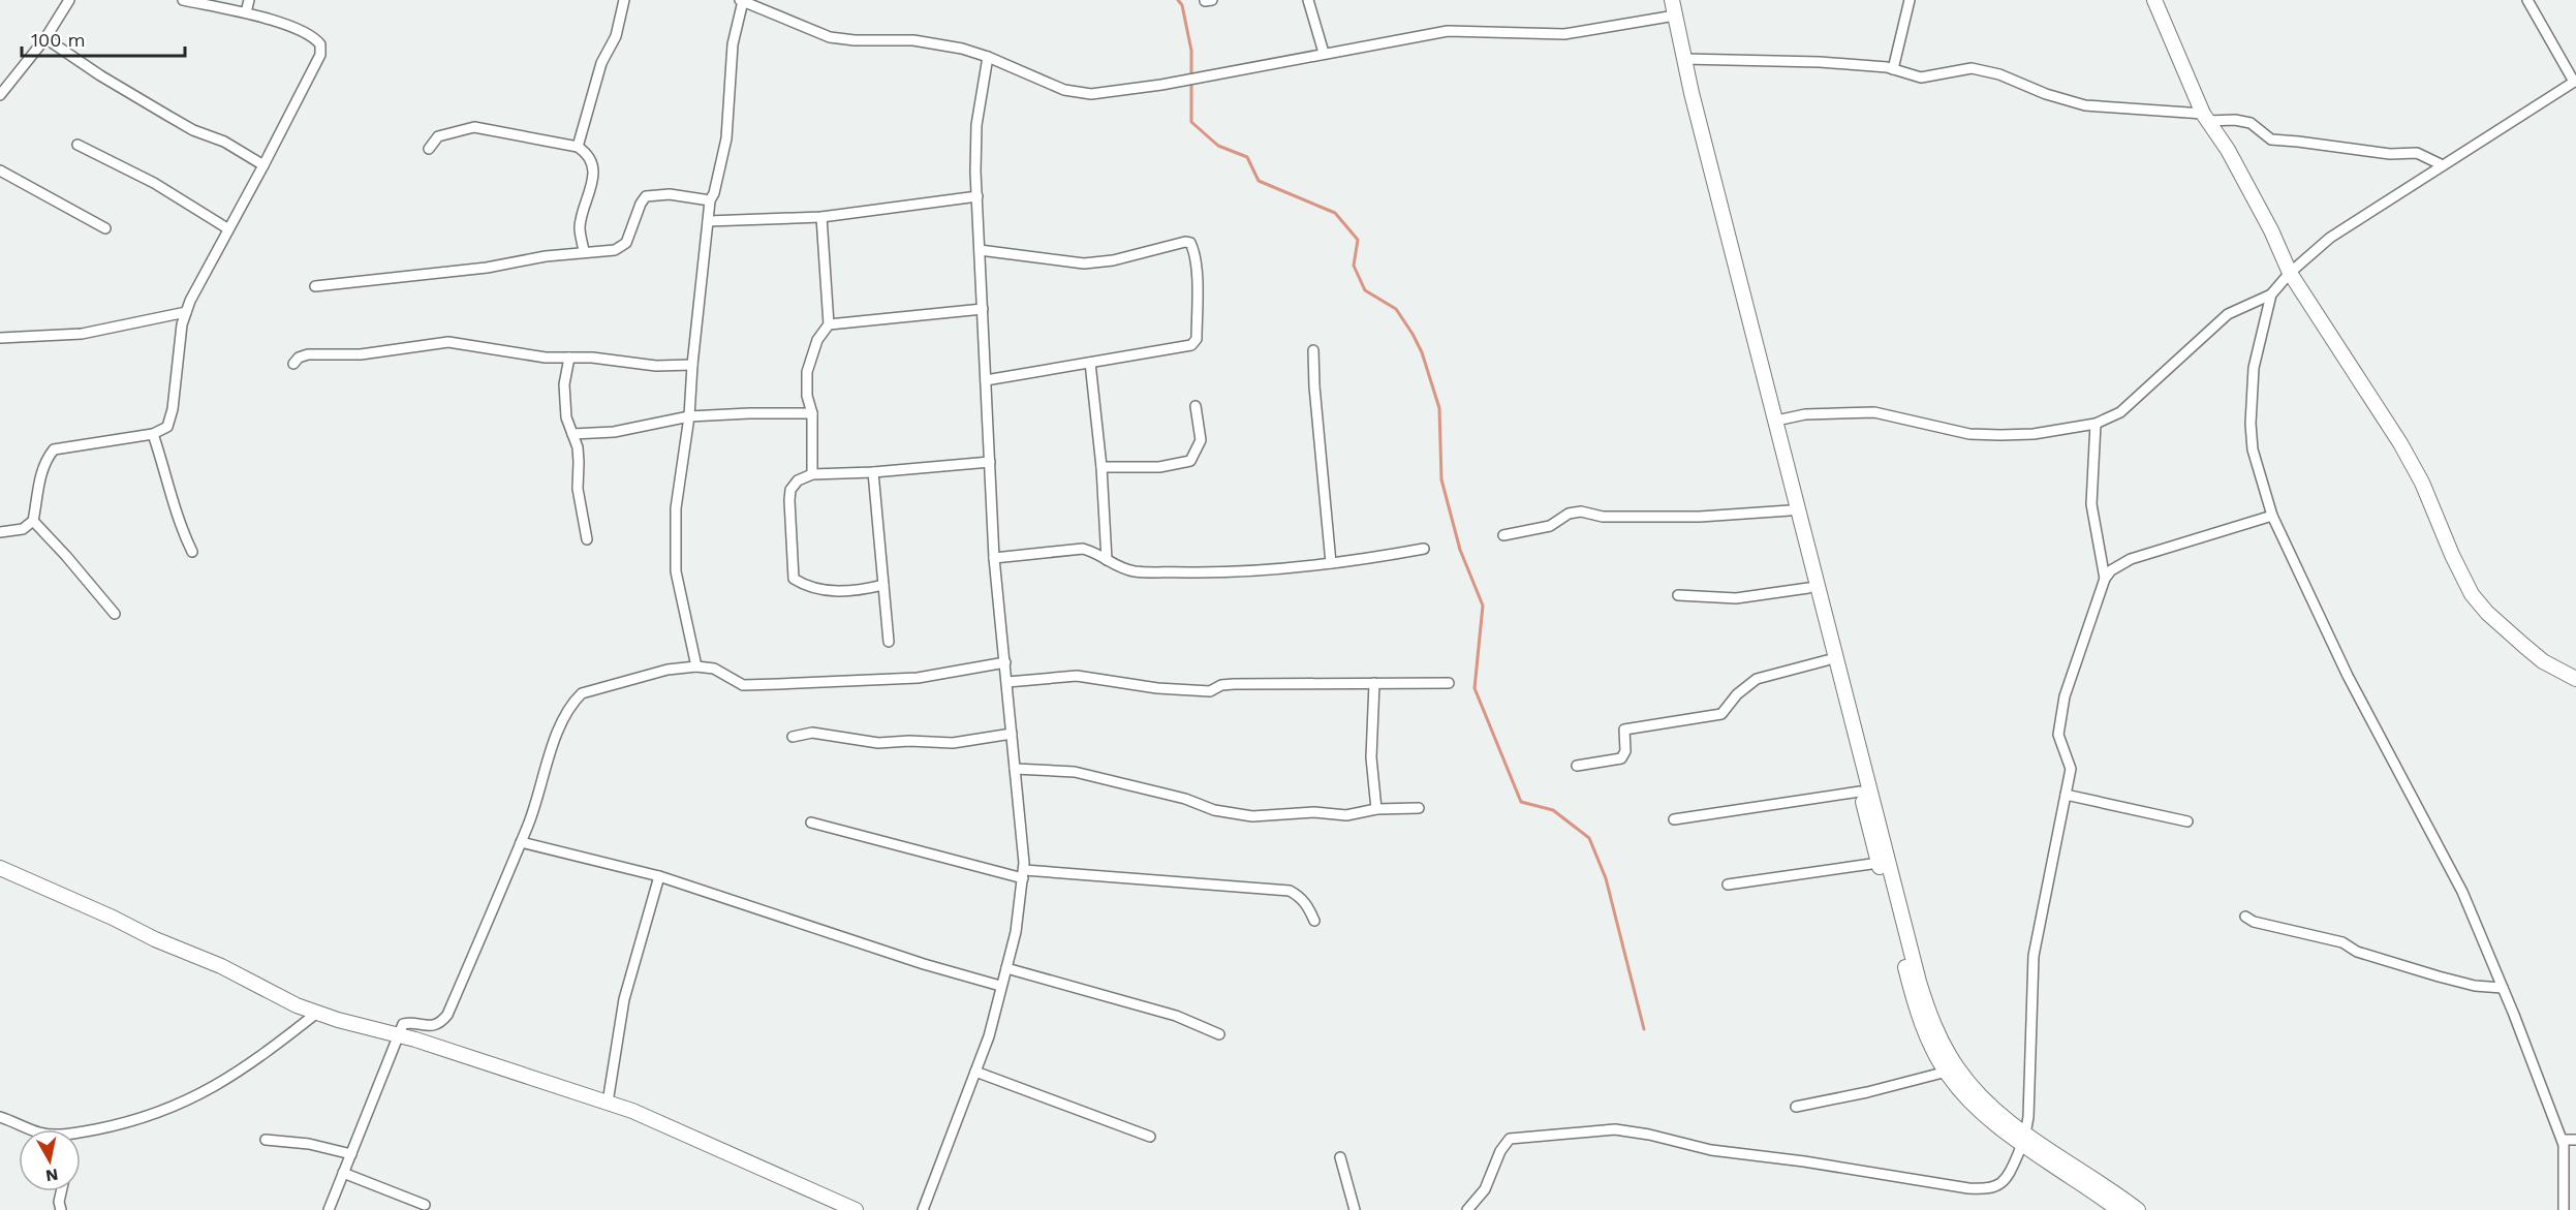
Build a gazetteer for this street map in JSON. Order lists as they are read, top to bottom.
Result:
{
  "scale_bar": "100 m",
  "north": "bottom"
}
